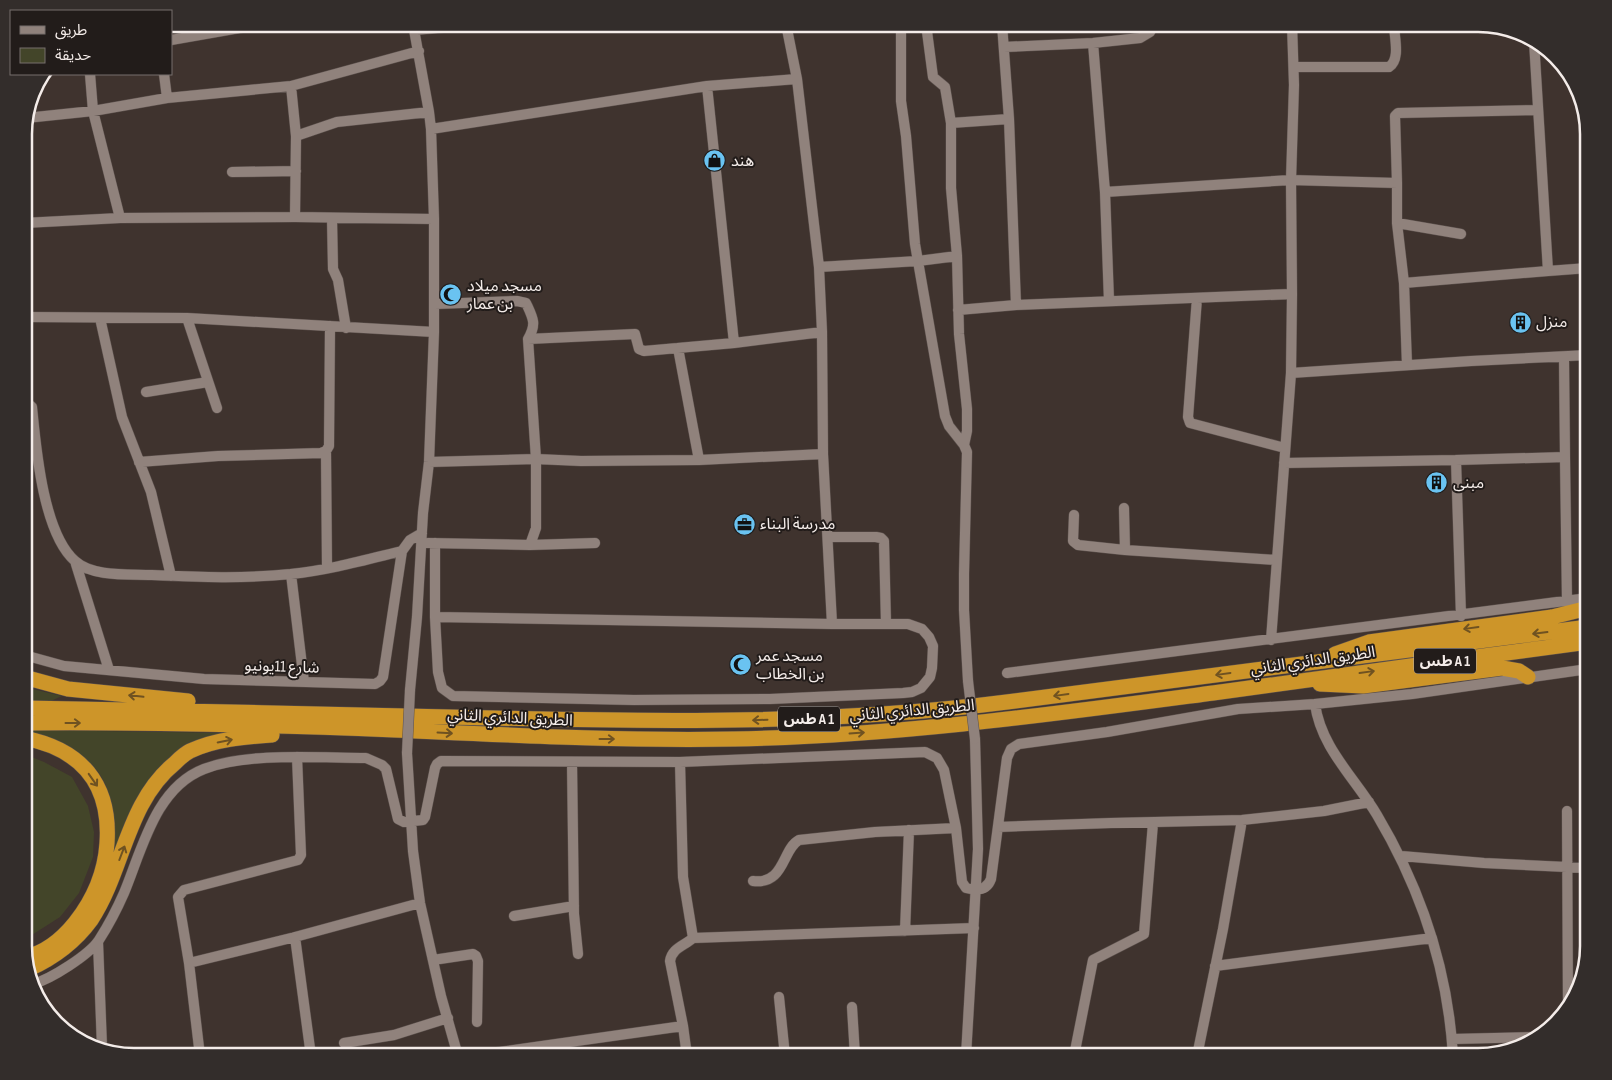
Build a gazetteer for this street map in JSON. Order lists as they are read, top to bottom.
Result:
{
  "streets": {
    "highway": ["الطريق الدائري الثاني", "طس A 1"],
    "street": ["شارع 11يونيو"]
  },
  "places": {
    "shop": ["هند"],
    "mosque": ["مسجد ميلاد بن عمار", "مسجد عمر بن الخطاب"],
    "building": ["منزل", "مبنى"],
    "office": ["مدرسة البناء"]
  },
  "legend": ["طريق", "حديقة"]
}
